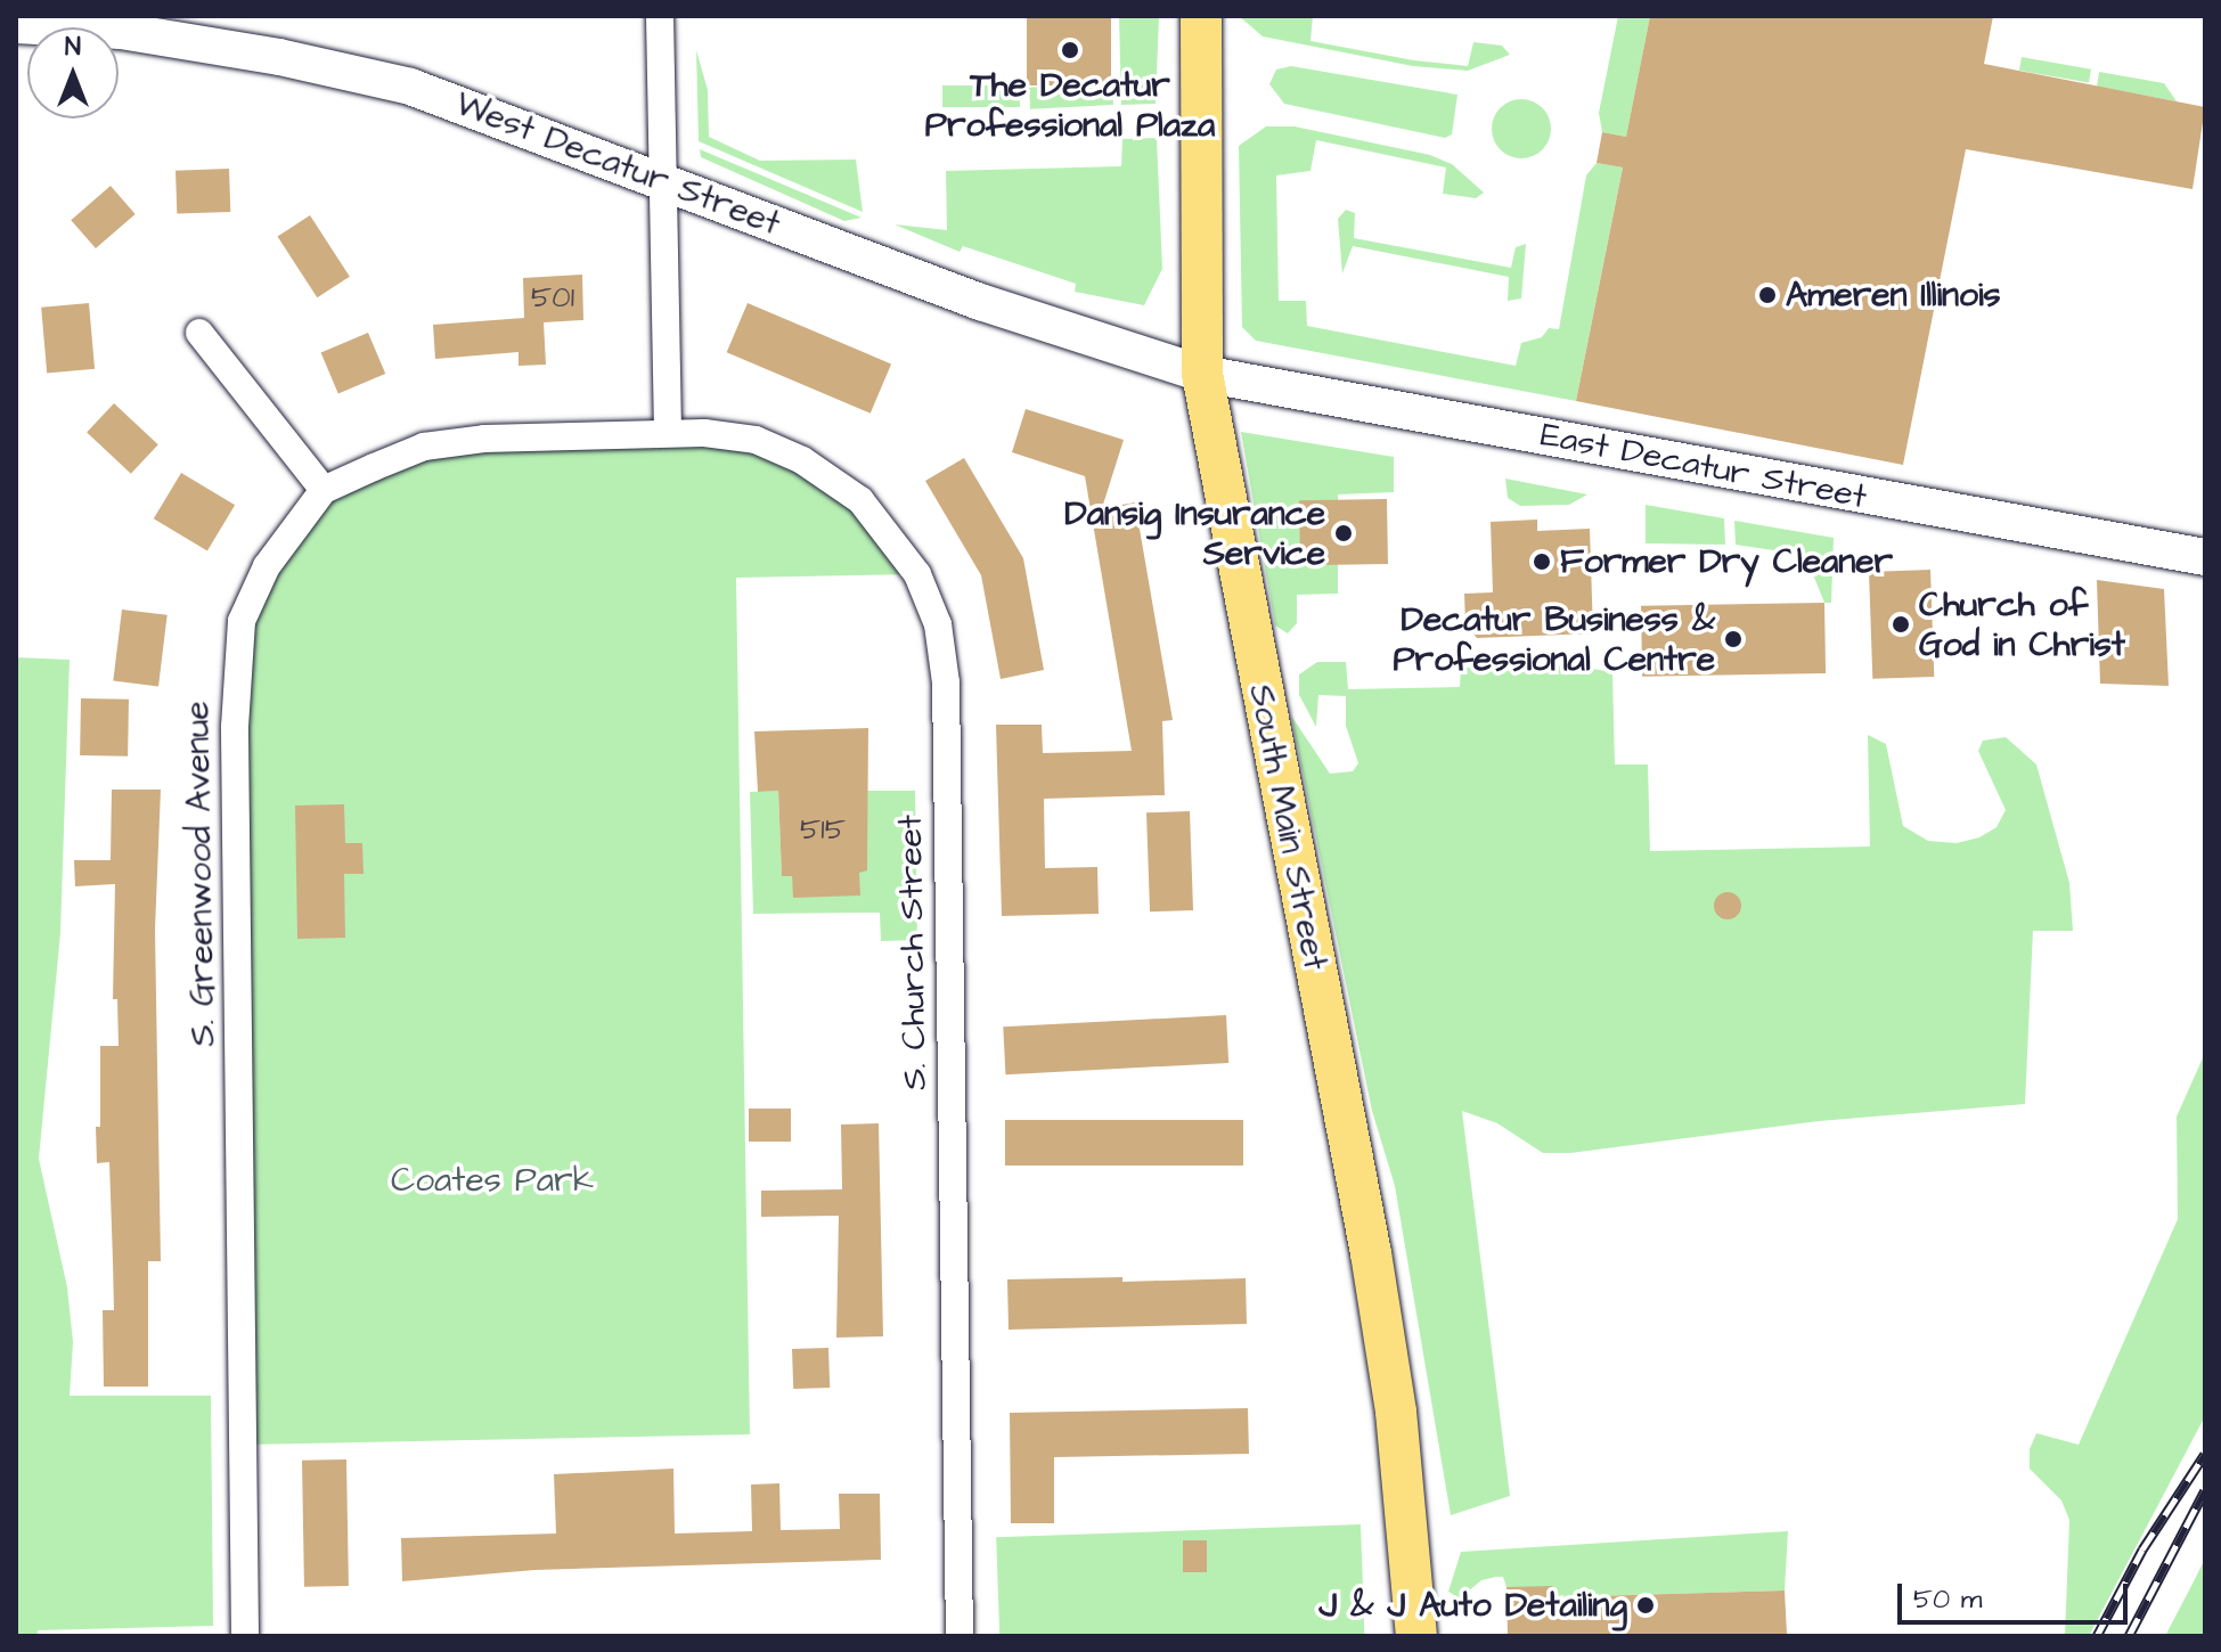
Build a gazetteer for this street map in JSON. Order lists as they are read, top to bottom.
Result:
{
  "streets": {
    "main road": ["South Main Street"],
    "street": [
      "West Decatur Street",
      "East Decatur Street",
      "S. Greenwood Avenue",
      "S. Church Street"
    ]
  },
  "crossings": [
    ["West Decatur Street", "East Decatur Street"],
    ["West Decatur Street", "South Main Street"],
    ["East Decatur Street", "South Main Street"],
    ["S. Greenwood Avenue", "S. Church Street"]
  ],
  "parks": ["Coates Park"],
  "places": [
    "The Decatur Professional Plaza",
    "Ameren Illinois",
    "Dansig Insurance Service",
    "Former Dry Cleaner",
    "Church of God in Christ",
    "Decatur Business & Professional Centre",
    "J & J Auto Detailing"
  ],
  "house_numbers": ["501", "515"],
  "scale_bar": "50 m",
  "north": "top"
}
